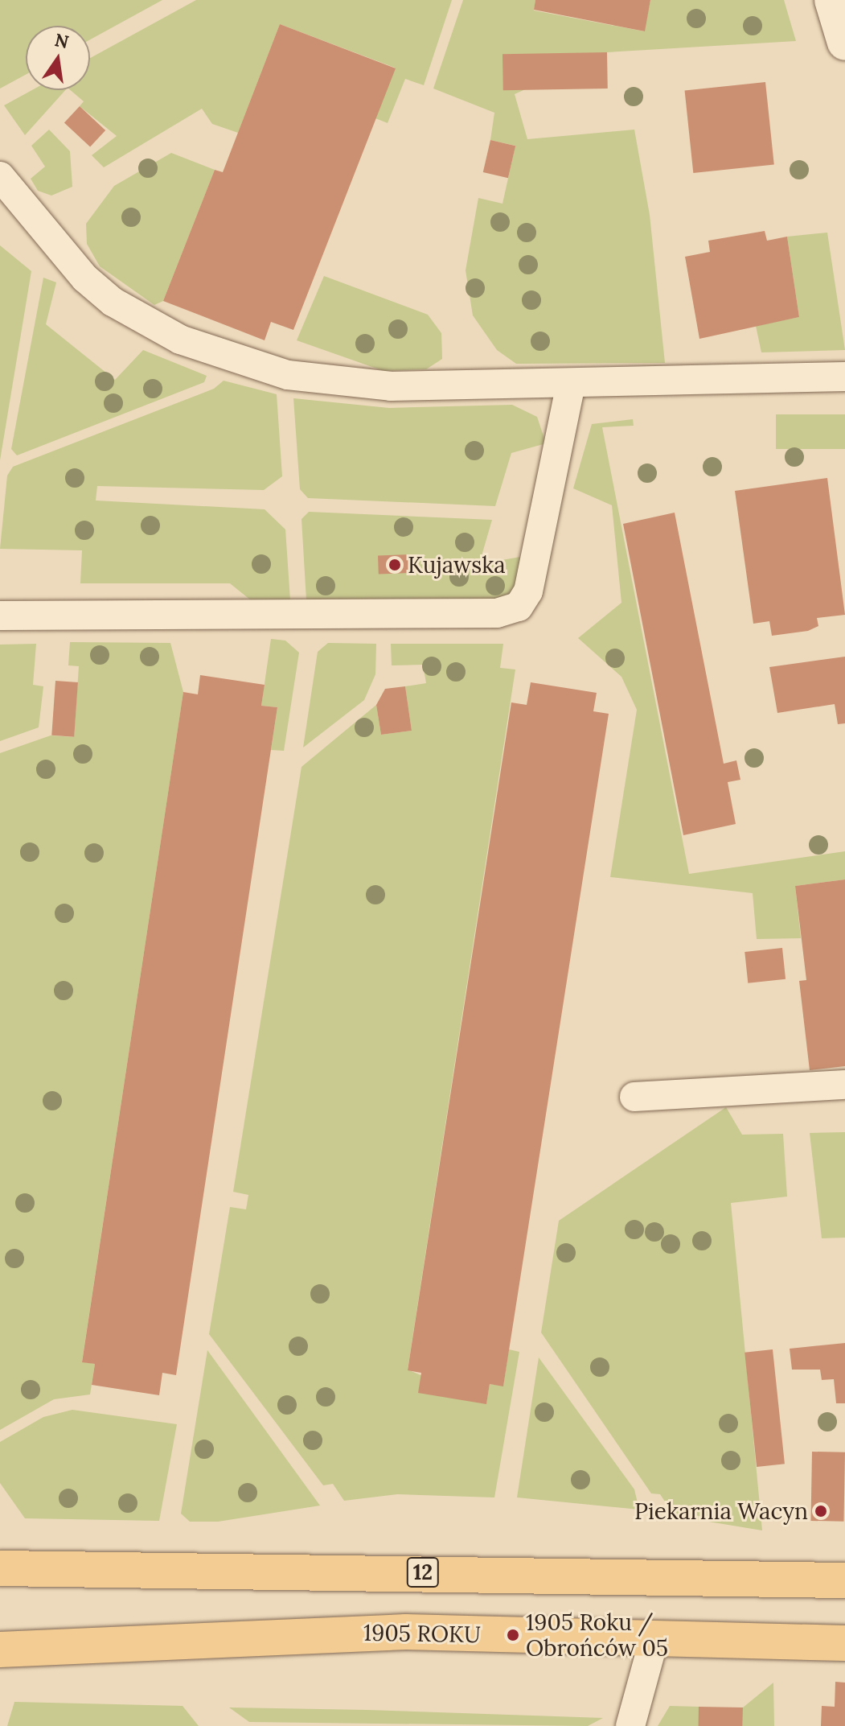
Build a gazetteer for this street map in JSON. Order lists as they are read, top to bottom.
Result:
{
  "streets": {
    "main road": ["12", "1905 ROKU"]
  },
  "places": ["Kujawska", "Piekarnia Wacyn", "1905 Roku / Obrońców 05"],
  "north": "top"
}
